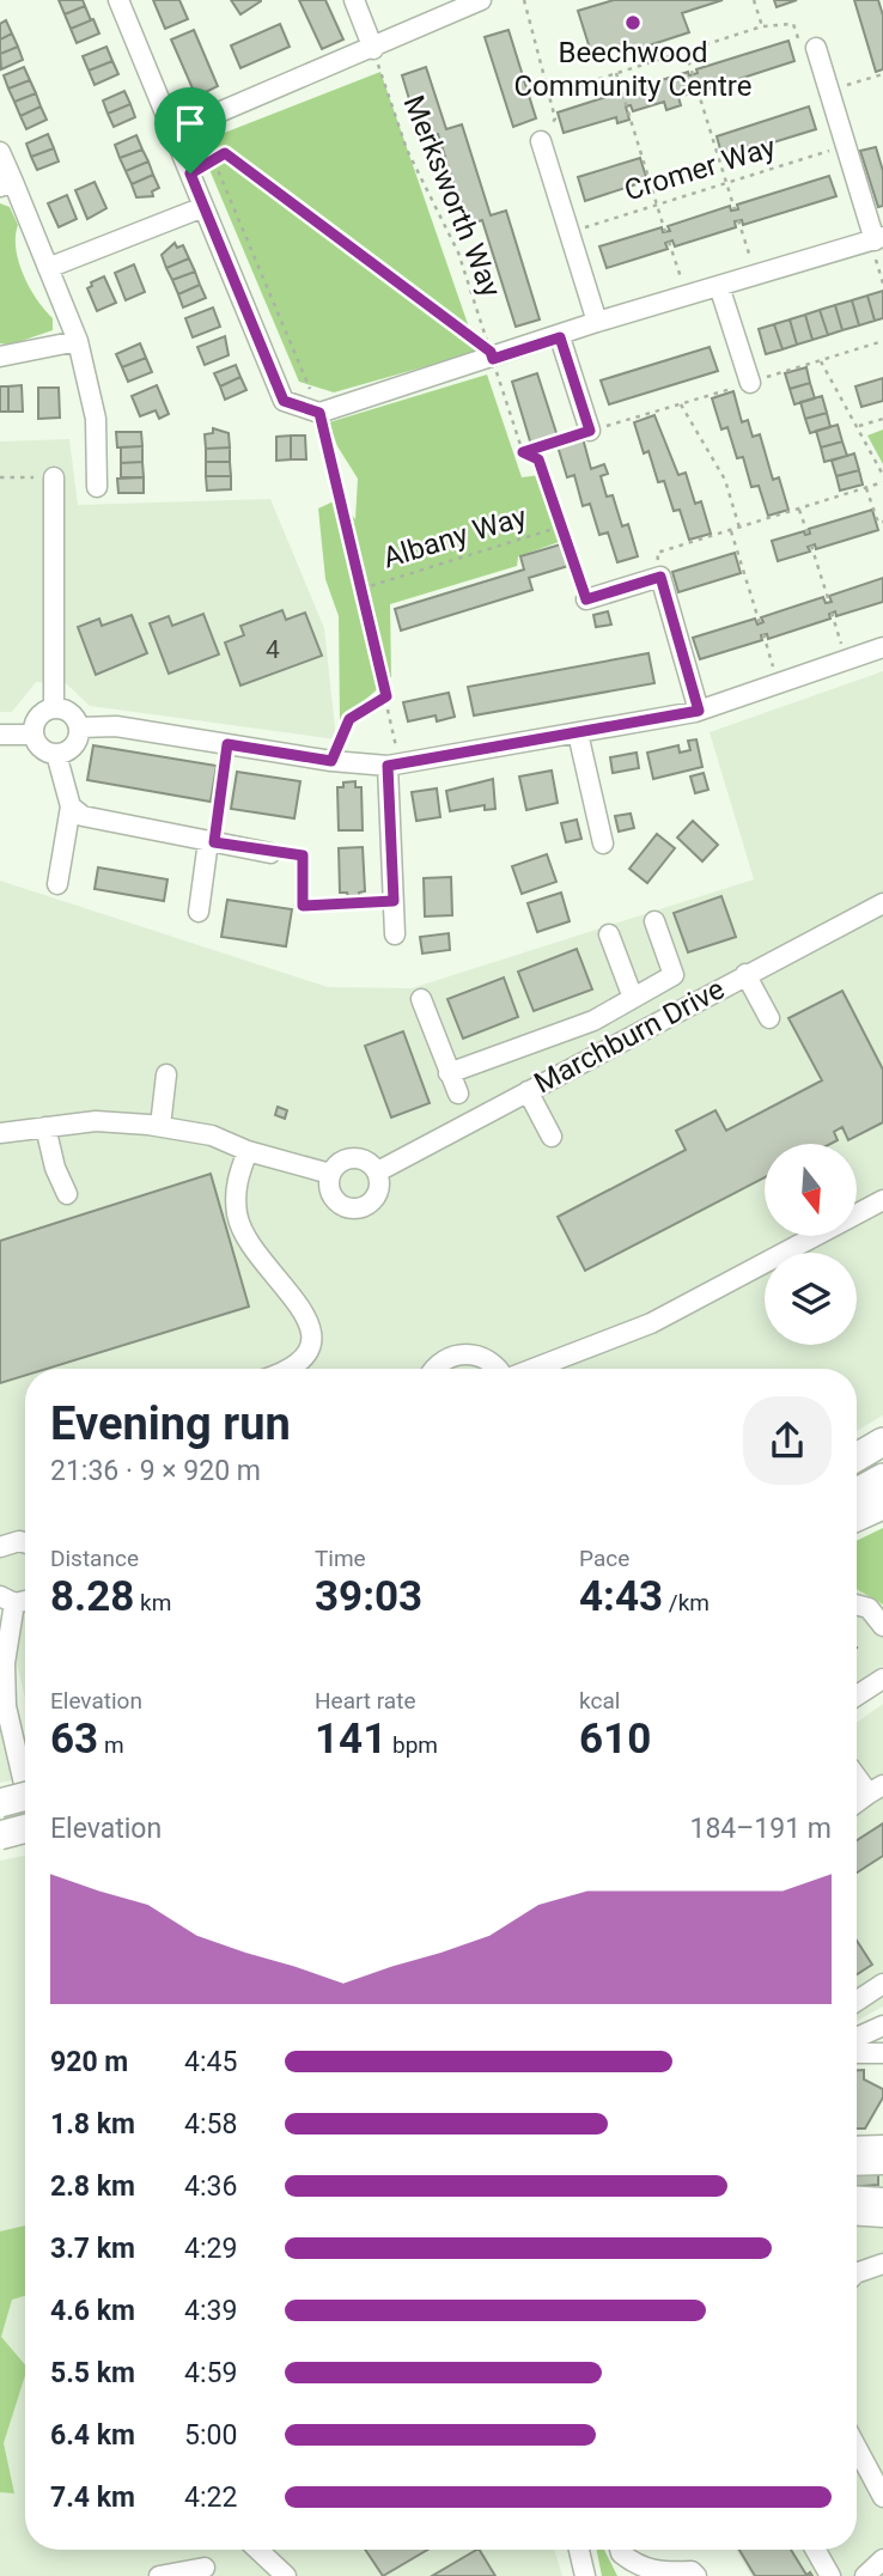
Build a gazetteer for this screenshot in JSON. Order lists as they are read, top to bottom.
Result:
{
  "streets": {
    "street": ["Marchburn Drive"],
    "path": ["Cromer Way", "Merksworth Way", "Albany Way"]
  },
  "crossings": [
    ["Merksworth Way", "Albany Way"]
  ],
  "places": ["Beechwood Community Centre"],
  "house_numbers": ["4"],
  "north": "bottom",
  "page": {
    "heading": ["Evening run", "21:36 · 9 × 920 m"],
    "stats": [
      ["Distance", "8.28 km"],
      ["Time", "39:03"],
      ["Pace", "4:43 /km"],
      ["Elevation", "63 m"],
      ["Heart rate", "141 bpm"],
      ["kcal", "610"]
    ],
    "chart": ["Elevation", "184–191 m"],
    "list": [
      {
        "name": "920 m",
        "note": "4:45"
      },
      {
        "name": "1.8 km",
        "note": "4:58"
      },
      {
        "name": "2.8 km",
        "note": "4:36"
      },
      {
        "name": "3.7 km",
        "note": "4:29"
      },
      {
        "name": "4.6 km",
        "note": "4:39"
      },
      {
        "name": "5.5 km",
        "note": "4:59"
      },
      {
        "name": "6.4 km",
        "note": "5:00"
      },
      {
        "name": "7.4 km",
        "note": "4:22"
      }
    ]
  }
}
